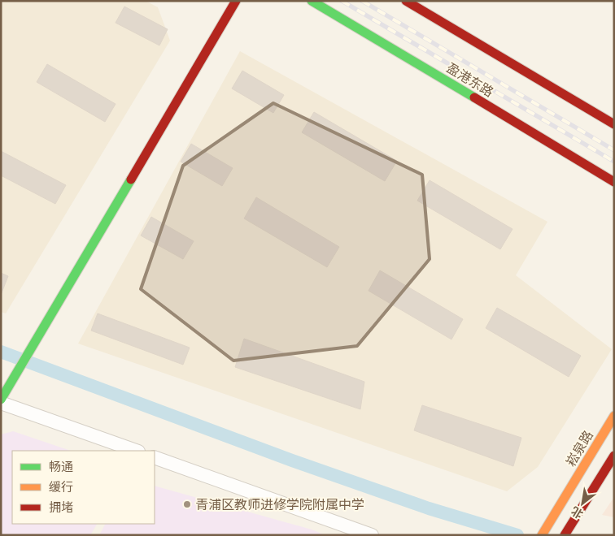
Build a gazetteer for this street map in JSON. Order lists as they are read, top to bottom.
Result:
{
  "streets": {
    "street": ["盈港东路", "崧泉路"]
  },
  "places": ["青浦区教师进修学院附属中学"],
  "legend": ["畅通", "缓行", "拥堵"],
  "north": "bottom left"
}
